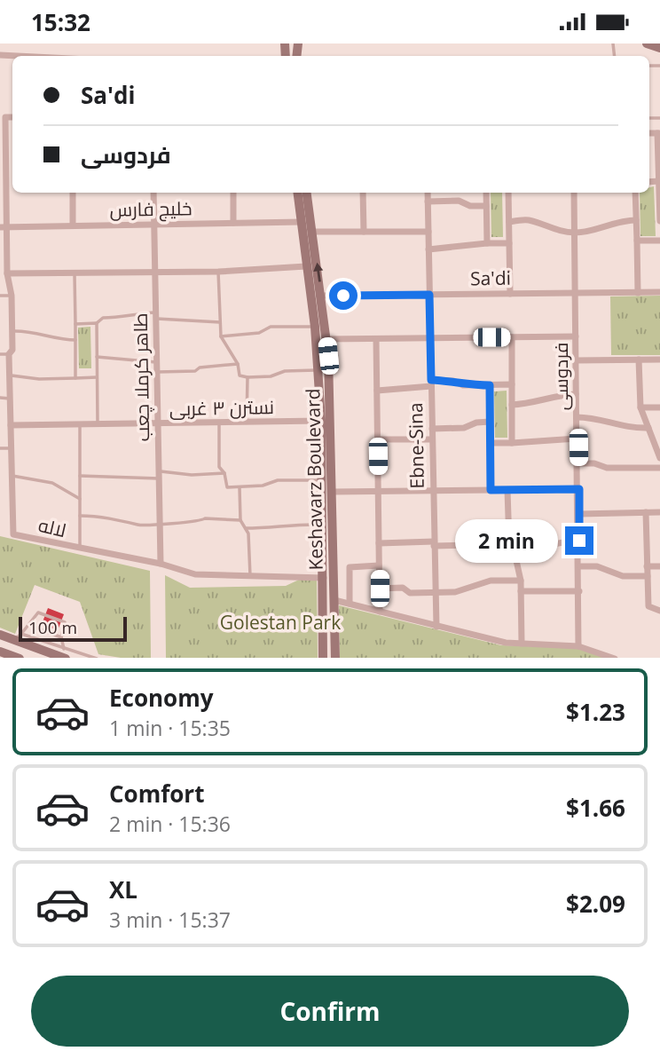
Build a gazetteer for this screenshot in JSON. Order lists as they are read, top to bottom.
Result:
{
  "streets": {
    "main road": ["Keshavarz Boulevard"],
    "street": [
      "خلیج فارس",
      "Sa'di",
      "فردوسی",
      "طاهر کرملا چعب",
      "نسترن ۳ غربی",
      "Ebne-Sina",
      "لاله"
    ]
  },
  "crossings": [
    ["خلیج فارس", "طاهر کرملا چعب"],
    ["خلیج فارس", "لاله"],
    ["Sa'di", "فردوسی"],
    ["Sa'di", "Ebne-Sina"],
    ["Sa'di", "Keshavarz Boulevard"],
    ["طاهر کرملا چعب", "نسترن ۳ غربی"],
    ["طاهر کرملا چعب", "لاله"],
    ["نسترن ۳ غربی", "لاله"]
  ],
  "parks": ["Golestan Park"],
  "scale_bar": "100 m",
  "page": {
    "status": "15:32",
    "banner": ["Sa'di", "فردوسی"],
    "bubble": "2 min",
    "scale": "100 m",
    "list": [
      {
        "name": "Economy",
        "note": "1 min · 15:35",
        "value": "$1.23"
      },
      {
        "name": "Comfort",
        "note": "2 min · 15:36",
        "value": "$1.66"
      },
      {
        "name": "XL",
        "note": "3 min · 15:37",
        "value": "$2.09"
      }
    ],
    "buttons": "Confirm"
  }
}
